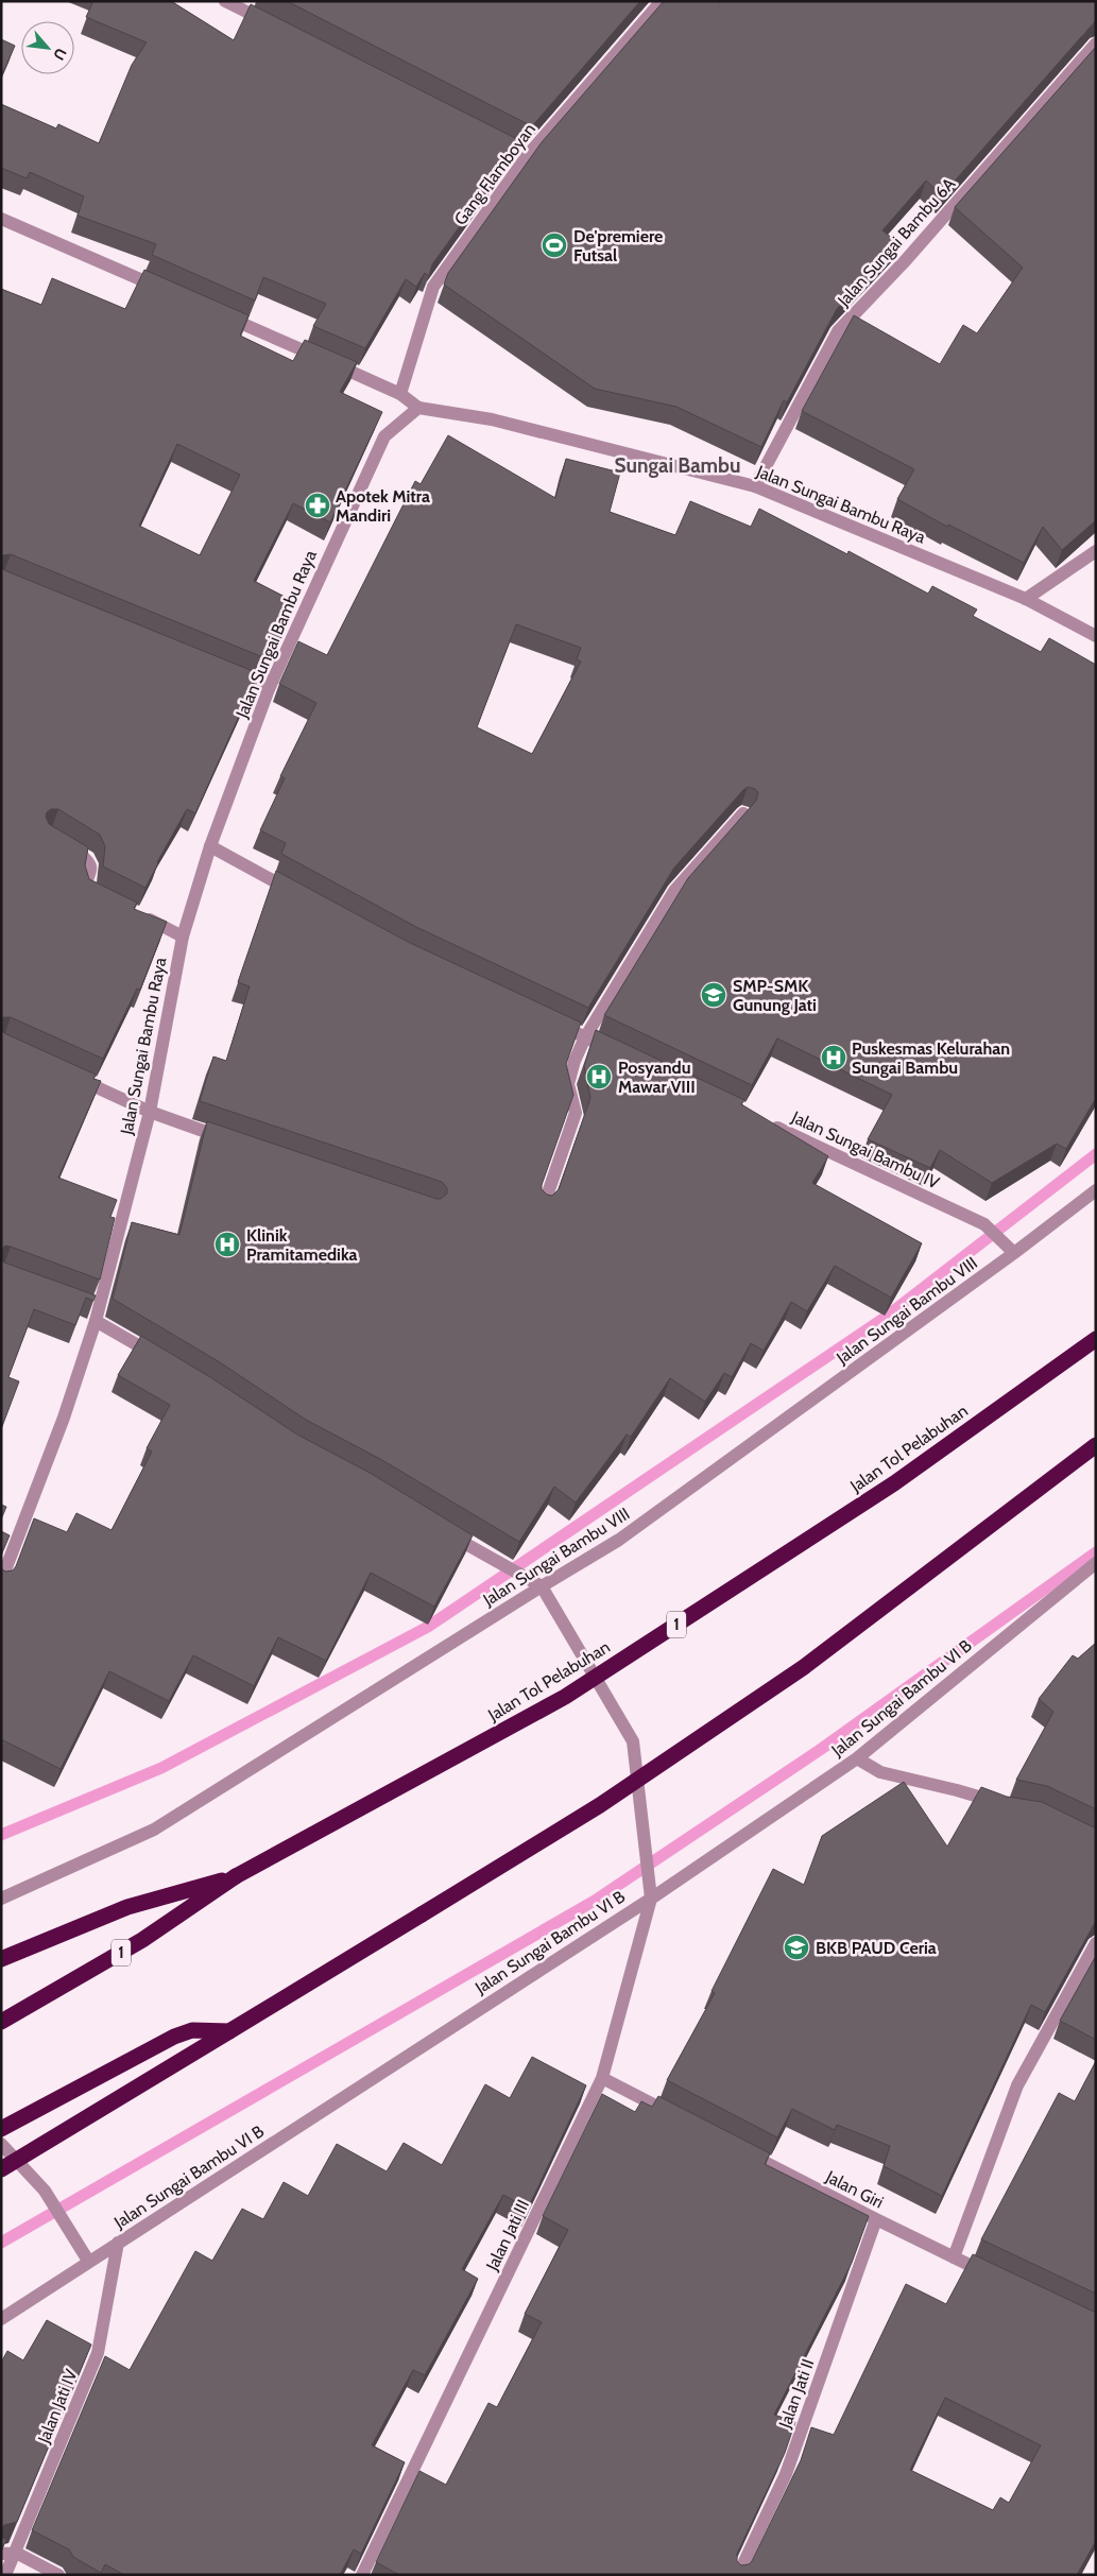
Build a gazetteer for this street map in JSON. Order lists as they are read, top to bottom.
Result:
{
  "streets": {
    "highway": ["Jalan Tol Pelabuhan", "1"],
    "street": [
      "Gang Flamboyan",
      "Jalan Sungai Bambu 6A",
      "Jalan Sungai Bambu Raya",
      "Jalan Sungai Bambu IV",
      "Jalan Sungai Bambu VIII",
      "Jalan Sungai Bambu VI B",
      "Jalan Giri",
      "Jalan Jati III",
      "Jalan Jati II",
      "Jalan Jati IV"
    ]
  },
  "crossings": [
    ["Jalan Sungai Bambu 6A", "Jalan Sungai Bambu Raya"],
    ["Jalan Sungai Bambu IV", "Jalan Sungai Bambu VIII"],
    ["Jalan Sungai Bambu VI B", "Jalan Jati III"],
    ["Jalan Sungai Bambu VI B", "Jalan Jati IV"],
    ["Jalan Giri", "Jalan Jati II"]
  ],
  "districts": ["Sungai Bambu"],
  "places": {
    "sports": ["De'premiere Futsal"],
    "pharmacy": ["Apotek Mitra Mandiri"],
    "school or university": ["SMP-SMK Gunung Jati", "BKB PAUD Ceria"],
    "hospital": ["Puskesmas Kelurahan Sungai Bambu", "Posyandu Mawar VIII", "Klinik Pramitamedika"]
  },
  "north": "bottom right"
}
